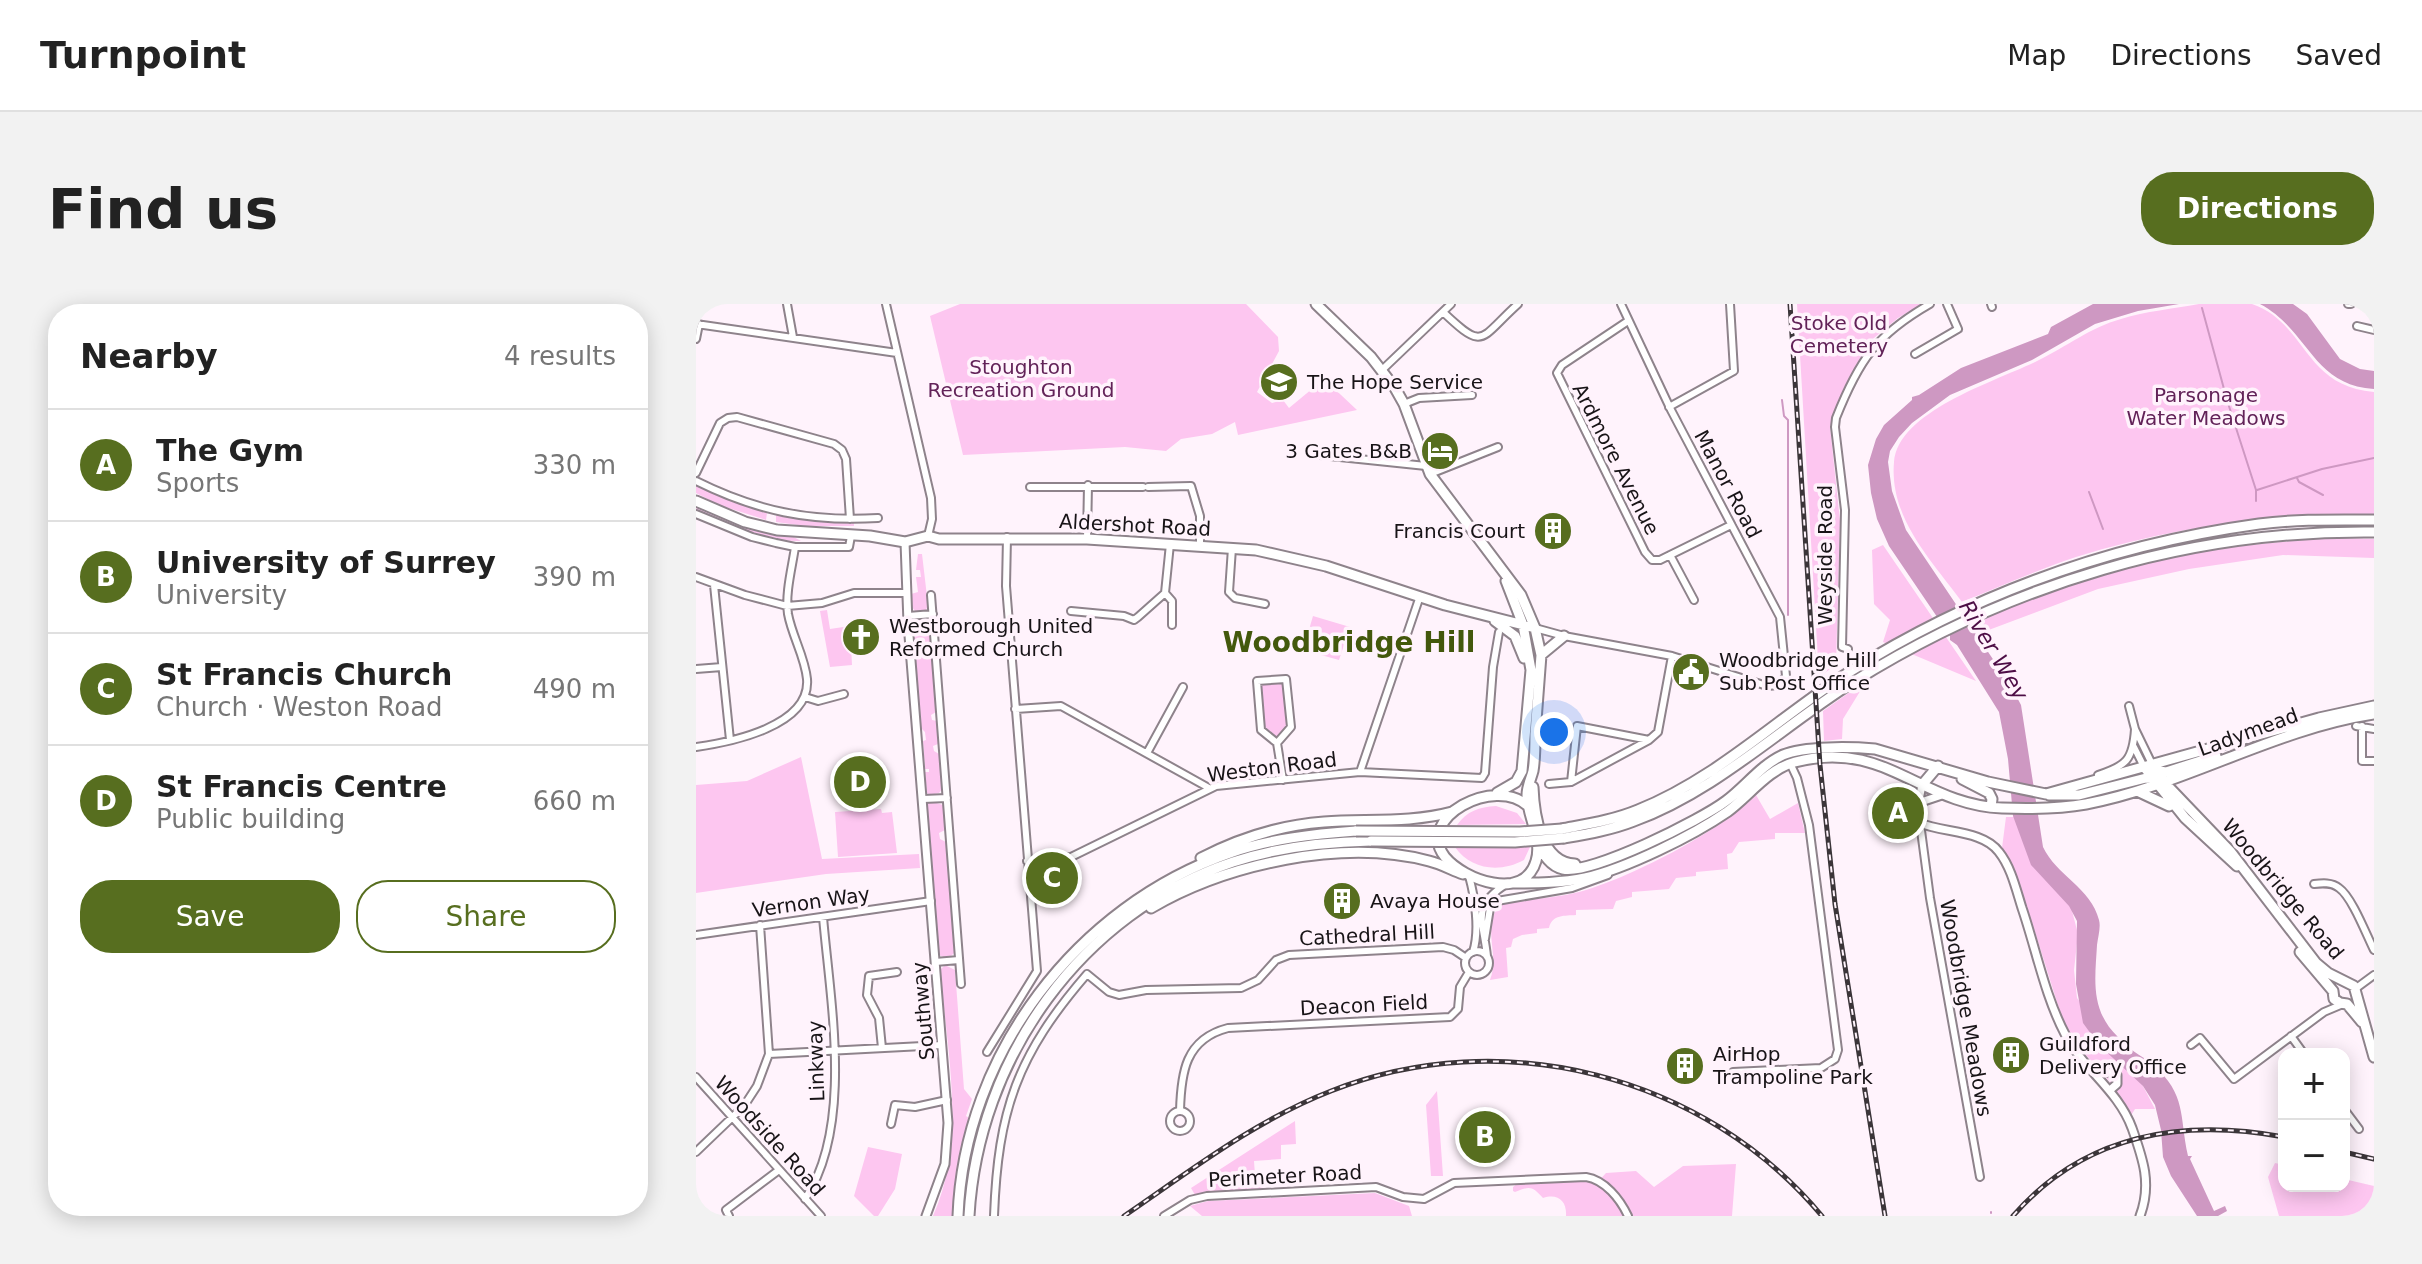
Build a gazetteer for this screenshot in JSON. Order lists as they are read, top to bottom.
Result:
{
  "streets": {
    "main road": ["Aldershot Road", "Ladymead", "Woodbridge Road"],
    "street": [
      "Ardmore Avenue",
      "Manor Road",
      "Weyside Road",
      "Weston Road",
      "Vernon Way",
      "Cathedral Hill",
      "Deacon Field",
      "Woodbridge Meadows",
      "Southway",
      "Linkway",
      "Woodside Road",
      "Perimeter Road"
    ]
  },
  "crossings": [
    ["Ardmore Avenue", "Manor Road"],
    ["Aldershot Road", "Southway"],
    ["Ladymead", "Woodbridge Road"],
    ["Vernon Way", "Southway"],
    ["Vernon Way", "Linkway"],
    ["Cathedral Hill", "Deacon Field"],
    ["Linkway", "Woodside Road"]
  ],
  "districts": ["Woodbridge Hill"],
  "water": ["River Wey"],
  "parks": ["Stoke Old Cemetery", "Stoughton Recreation Ground", "Parsonage Water Meadows"],
  "places": {
    "school or university": ["The Hope Service"],
    "hotel": ["3 Gates B&B"],
    "building": [
      "Francis Court",
      "Avaya House",
      "Guildford Delivery Office",
      "AirHop Trampoline Park"
    ],
    "church": ["Westborough United Reformed Church"],
    "public building": ["Woodbridge Hill Sub Post Office"]
  },
  "page": {
    "header": "Turnpoint",
    "nav": ["Map", "Directions", "Saved"],
    "buttons": [
      "Directions",
      ["Save", "Share"]
    ],
    "title": "Find us",
    "heading": ["Nearby", "4 results"],
    "list": [
      {
        "mark": "A",
        "name": "The Gym",
        "note": "Sports",
        "value": "330 m"
      },
      {
        "mark": "B",
        "name": "University of Surrey",
        "note": "University",
        "value": "390 m"
      },
      {
        "mark": "C",
        "name": "St Francis Church",
        "note": "Church · Weston Road",
        "value": "490 m"
      },
      {
        "mark": "D",
        "name": "St Francis Centre",
        "note": "Public building",
        "value": "660 m"
      }
    ],
    "pins": [
      "D",
      "A",
      "C",
      "B"
    ],
    "map_buttons": ["+", "−"]
  }
}
